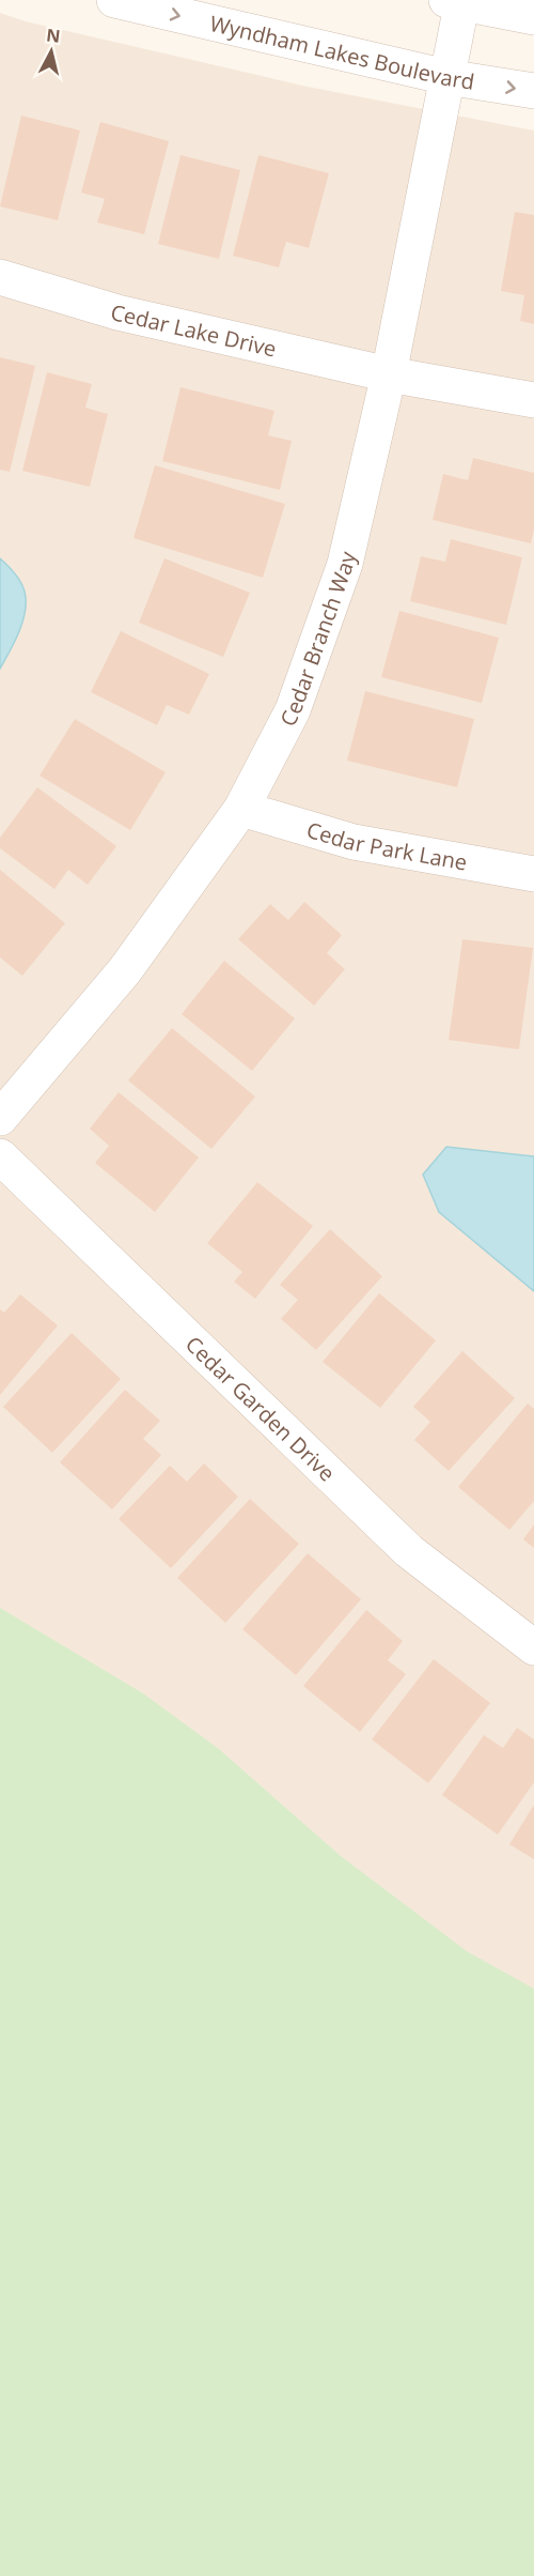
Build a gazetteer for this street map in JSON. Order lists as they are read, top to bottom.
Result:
{
  "streets": {
    "street": [
      "Wyndham Lakes Boulevard",
      "Cedar Lake Drive",
      "Cedar Branch Way",
      "Cedar Park Lane",
      "Cedar Garden Drive"
    ]
  },
  "crossings": [
    ["Wyndham Lakes Boulevard", "Cedar Branch Way"],
    ["Cedar Lake Drive", "Cedar Branch Way"],
    ["Cedar Branch Way", "Cedar Park Lane"]
  ],
  "north": "top"
}
